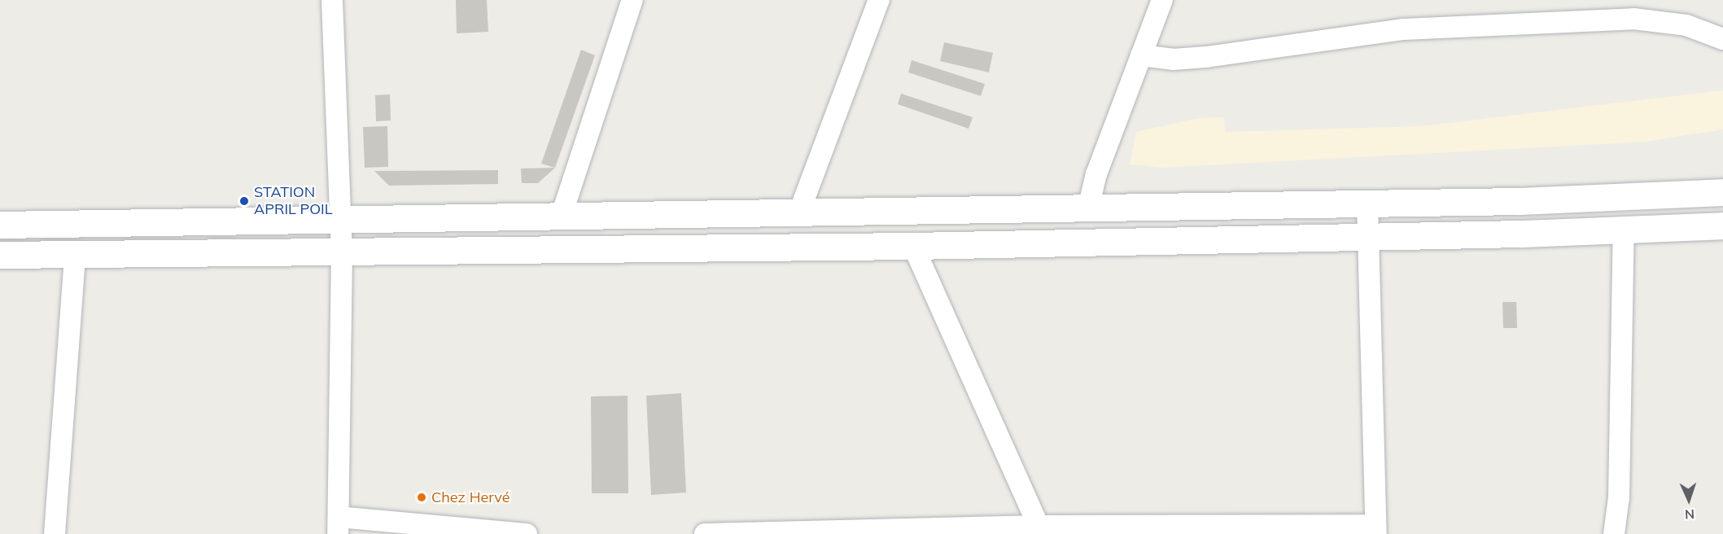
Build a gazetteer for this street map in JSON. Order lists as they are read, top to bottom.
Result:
{
  "places": ["STATION APRIL POIL", "Chez Hervé"],
  "north": "bottom"
}
